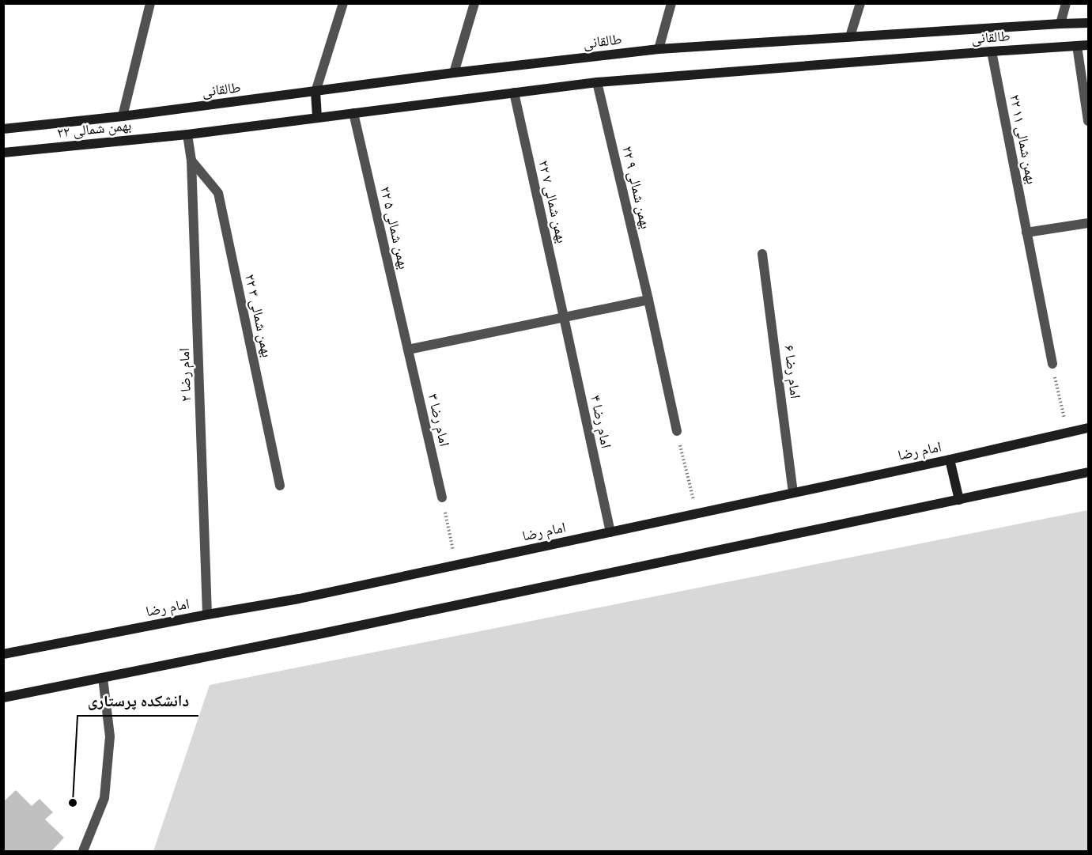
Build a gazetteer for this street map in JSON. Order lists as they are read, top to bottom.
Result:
{
  "streets": {
    "main road": ["طالقانی", "۲۲ بهمن شمالی", "امام رضا"],
    "street": [
      "۲۲ بهمن شمالی ۱۱",
      "۲۲ بهمن شمالی ۹",
      "۲۲ بهمن شمالی ۷",
      "۲۲ بهمن شمالی ۵",
      "۲۲ بهمن شمالی ۳",
      "امام رضا ۶",
      "امام رضا ۲",
      "امام رضا ۳",
      "امام رضا ۴"
    ]
  },
  "crossings": [
    ["طالقانی", "۲۲ بهمن شمالی"],
    ["طالقانی", "۲۲ بهمن شمالی ۱۱"],
    ["طالقانی", "۲۲ بهمن شمالی ۹"],
    ["طالقانی", "۲۲ بهمن شمالی ۷"],
    ["طالقانی", "۲۲ بهمن شمالی ۵"],
    ["طالقانی", "امام رضا ۲"],
    ["۲۲ بهمن شمالی", "امام رضا ۲"],
    ["۲۲ بهمن شمالی ۷", "امام رضا ۴"],
    ["۲۲ بهمن شمالی ۵", "امام رضا ۳"],
    ["۲۲ بهمن شمالی ۳", "امام رضا ۲"],
    ["امام رضا ۶", "امام رضا"],
    ["امام رضا ۲", "امام رضا"],
    ["امام رضا ۴", "امام رضا"]
  ],
  "places": ["دانشکده پرستاری"]
}
